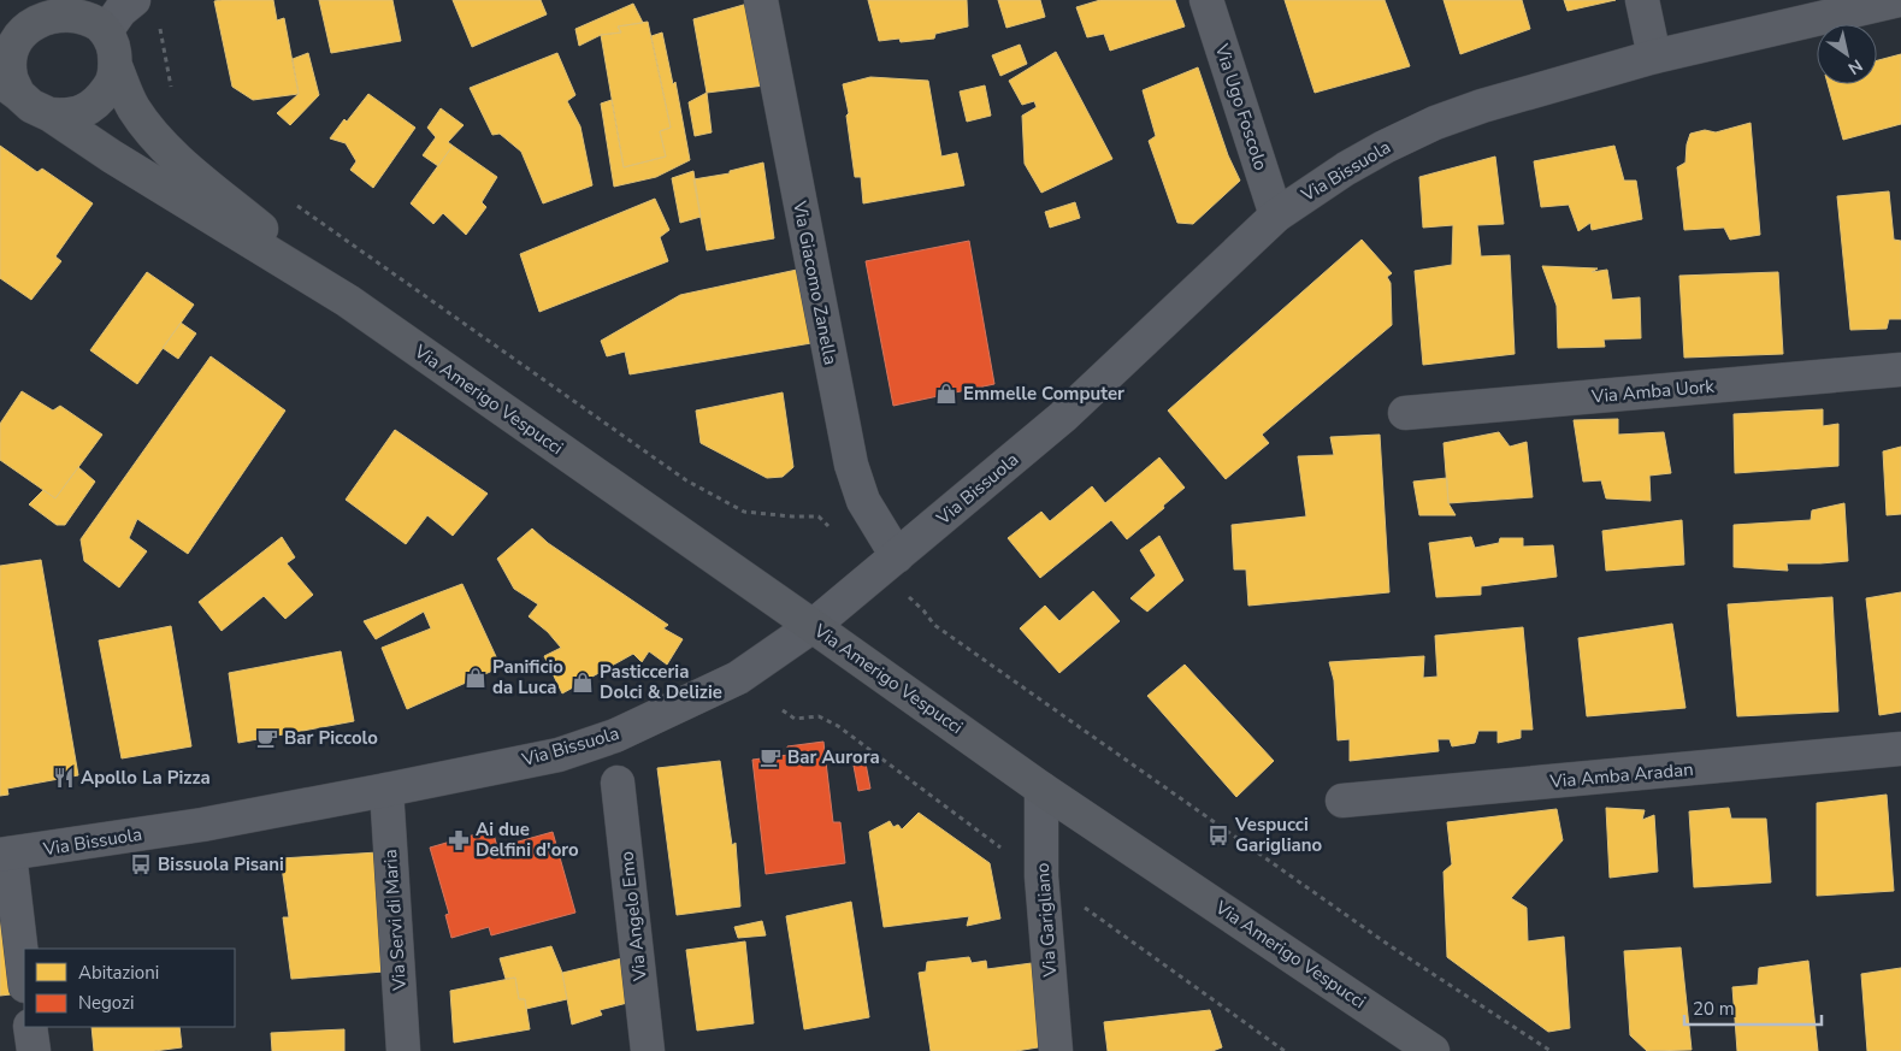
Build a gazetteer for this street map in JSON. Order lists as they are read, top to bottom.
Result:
{
  "streets": {
    "main road": ["Via Amerigo Vespucci"],
    "street": [
      "Via Ugo Foscolo",
      "Via Bissuola",
      "Via Giacomo Zanella",
      "Via Amba Uork",
      "Via Amba Aradan",
      "Via Angelo Emo",
      "Via Servi di Maria",
      "Via Garigliano"
    ]
  },
  "crossings": [
    ["Via Ugo Foscolo", "Via Bissuola"],
    ["Via Bissuola", "Via Giacomo Zanella"],
    ["Via Bissuola", "Via Amerigo Vespucci"],
    ["Via Bissuola", "Via Servi di Maria"],
    ["Via Amerigo Vespucci", "Via Garigliano"]
  ],
  "places": {
    "shop": ["Emmelle Computer", "Panificio da Luca", "Pasticceria Dolci & Delizie"],
    "cafe": ["Bar Piccolo", "Bar Aurora"],
    "restaurant": ["Apollo La Pizza"],
    "bus stop": ["Vespucci Garigliano", "Bissuola Pisani"],
    "pharmacy": ["Ai due Delfini d'oro"]
  },
  "legend": ["Abitazioni", "Negozi"],
  "scale_bar": "20 m",
  "north": "bottom right"
}
